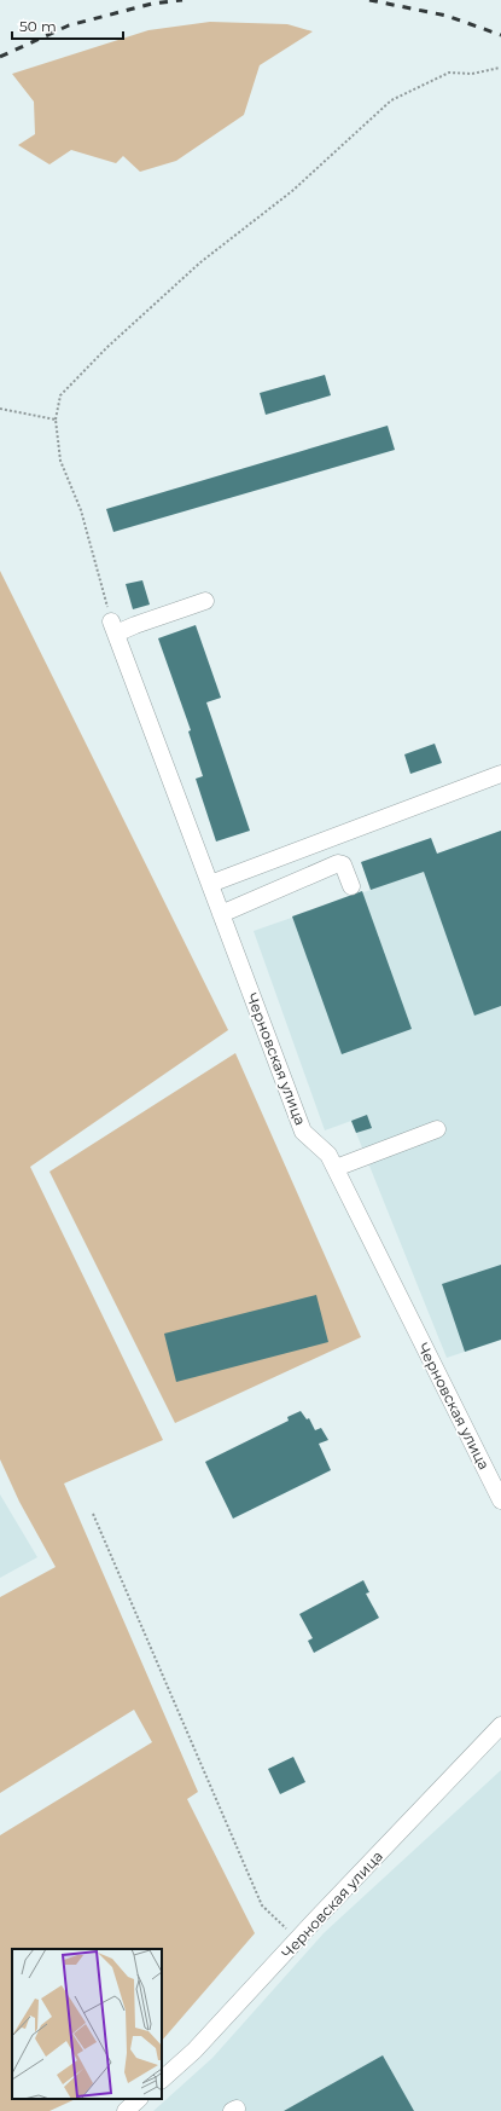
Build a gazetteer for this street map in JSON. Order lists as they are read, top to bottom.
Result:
{
  "streets": {
    "street": ["Черновская улица"]
  },
  "scale_bar": "50 m"
}
